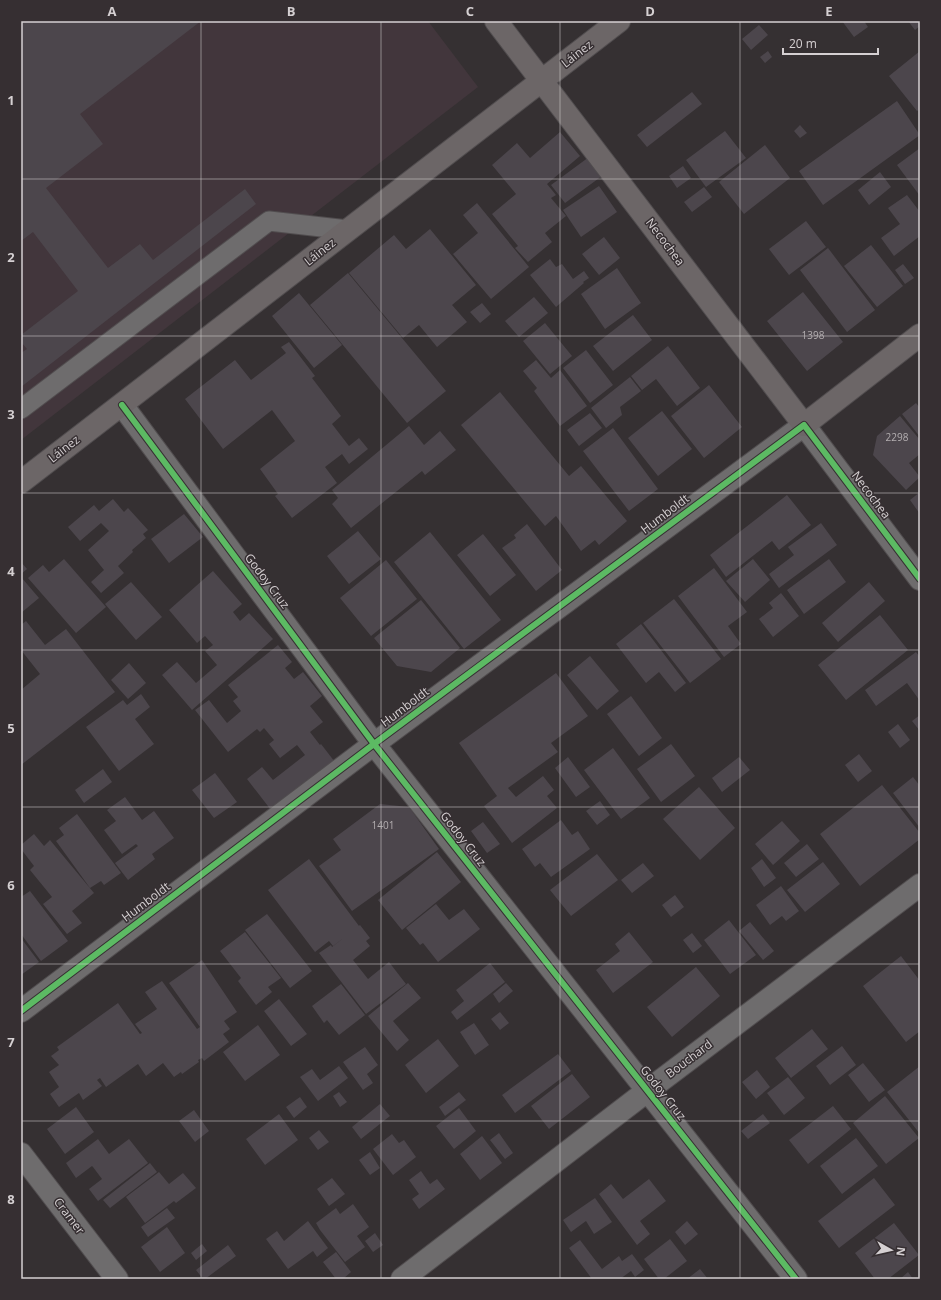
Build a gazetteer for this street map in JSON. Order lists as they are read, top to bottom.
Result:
{
  "streets": {
    "main road": ["Láinez", "Necochea", "Humboldt"],
    "street": ["Godoy Cruz", "Bouchard", "Cramer"]
  },
  "crossings": [
    ["Láinez", "Necochea"],
    ["Láinez", "Godoy Cruz"],
    ["Necochea", "Humboldt"],
    ["Humboldt", "Godoy Cruz"],
    ["Godoy Cruz", "Bouchard"]
  ],
  "house_numbers": ["1398", "2298", "1401"],
  "scale_bar": "20 m",
  "north": "right",
  "grid": {
    "columns": [
      "A",
      "B",
      "C",
      "D",
      "E"
    ],
    "rows": [
      "1",
      "2",
      "3",
      "4",
      "5",
      "6",
      "7",
      "8"
    ]
  }
}
